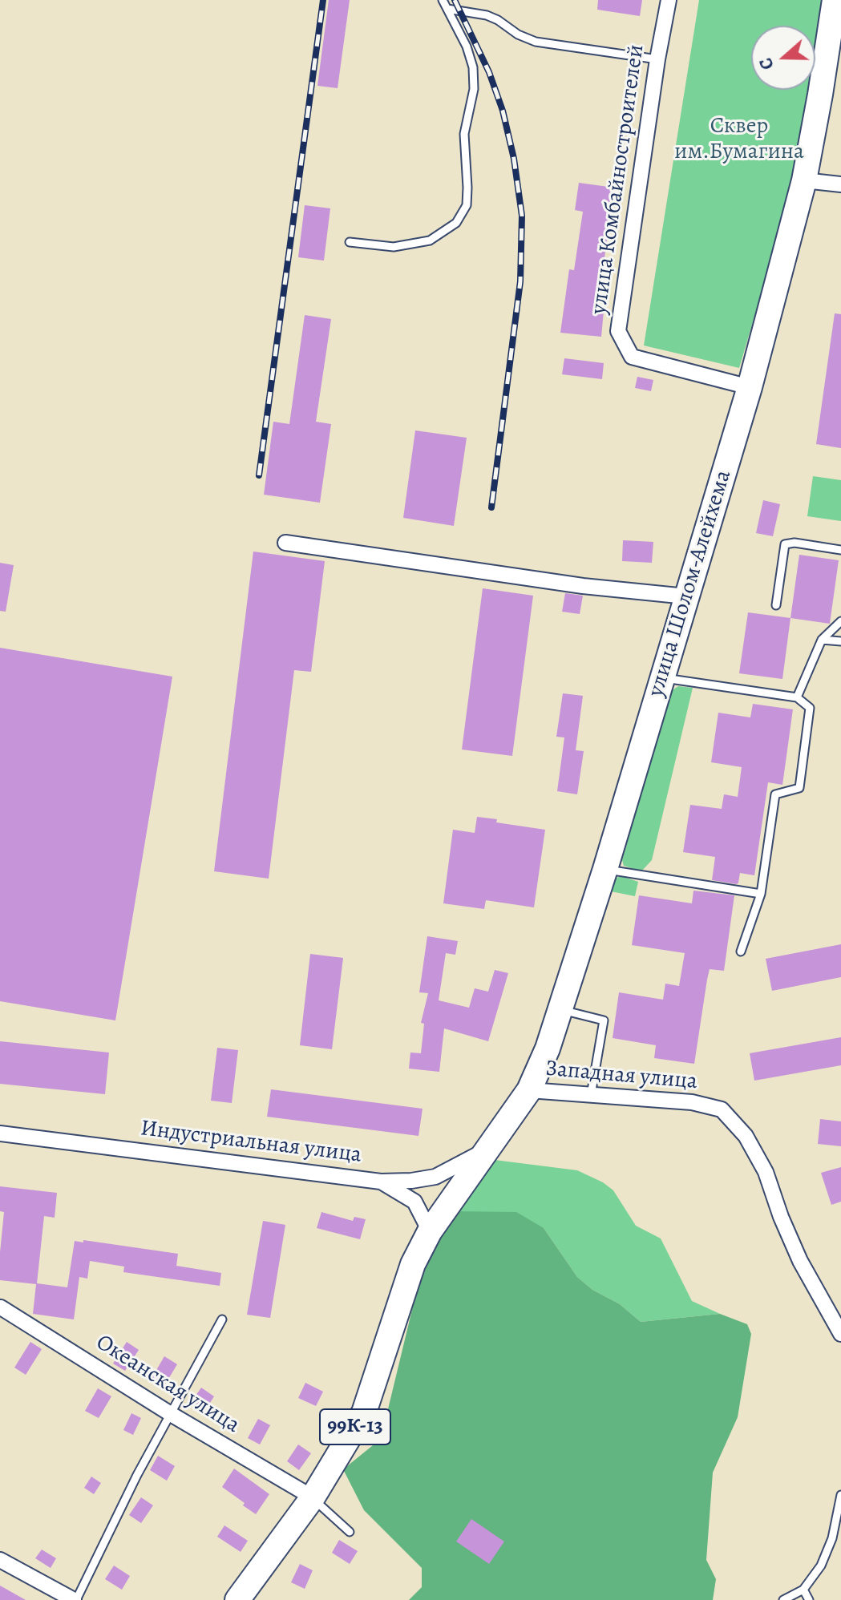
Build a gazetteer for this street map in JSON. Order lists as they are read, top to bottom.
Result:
{
  "streets": {
    "main road": ["улица Шолом-Алейхема", "99К-13"],
    "street": [
      "улица Комбайностроителей",
      "Западная улица",
      "Индустриальная улица",
      "Океанская улица"
    ]
  },
  "crossings": [
    ["улица Комбайностроителей", "улица Шолом-Алейхема"],
    ["улица Шолом-Алейхема", "Западная улица"],
    ["улица Шолом-Алейхема", "Индустриальная улица"],
    ["улица Шолом-Алейхема", "99К-13"],
    ["Индустриальная улица", "99К-13"],
    ["Океанская улица", "99К-13"]
  ],
  "parks": ["Сквер им.Бумагина"],
  "north": "left"
}
